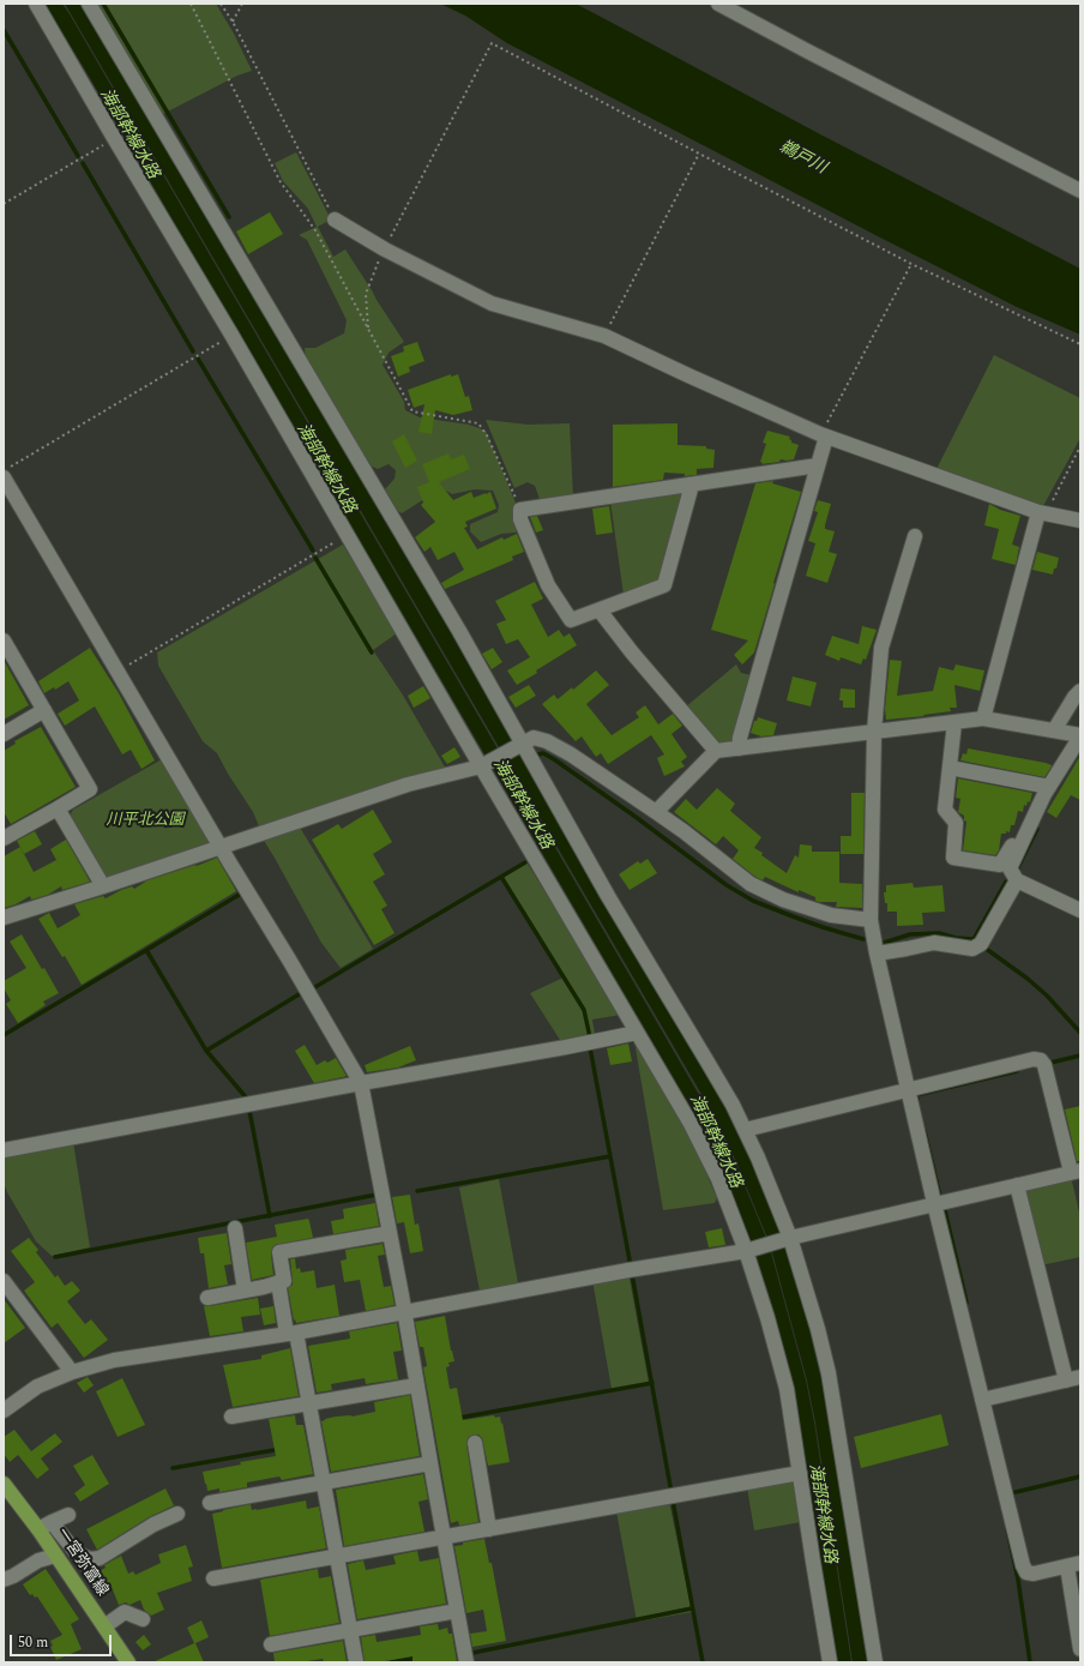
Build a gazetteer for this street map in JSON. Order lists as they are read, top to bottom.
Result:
{
  "streets": {
    "main road": ["一宮弥富線"]
  },
  "water": ["海部幹線水路", "鵜戸川"],
  "parks": ["川平北公園"],
  "scale_bar": "50 m"
}
